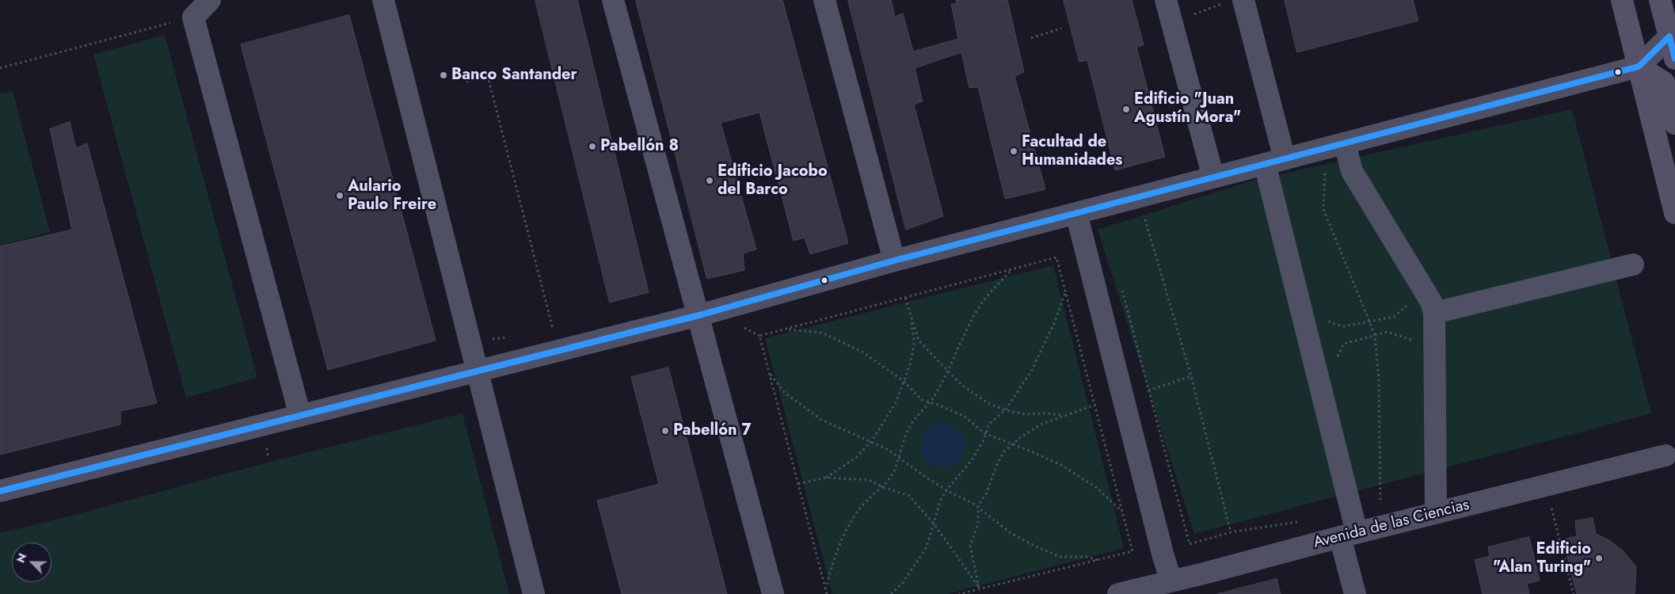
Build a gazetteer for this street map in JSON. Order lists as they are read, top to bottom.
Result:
{
  "streets": {
    "street": ["Avenida de las Ciencias"]
  },
  "places": [
    "Banco Santander",
    "Edificio \"Juan Agustín Mora\"",
    "Pabellón 8",
    "Facultad de Humanidades",
    "Edificio Jacobo del Barco",
    "Aulario Paulo Freire",
    "Pabellón 7",
    "Edificio \"Alan Turing\""
  ],
  "north": "top left"
}
